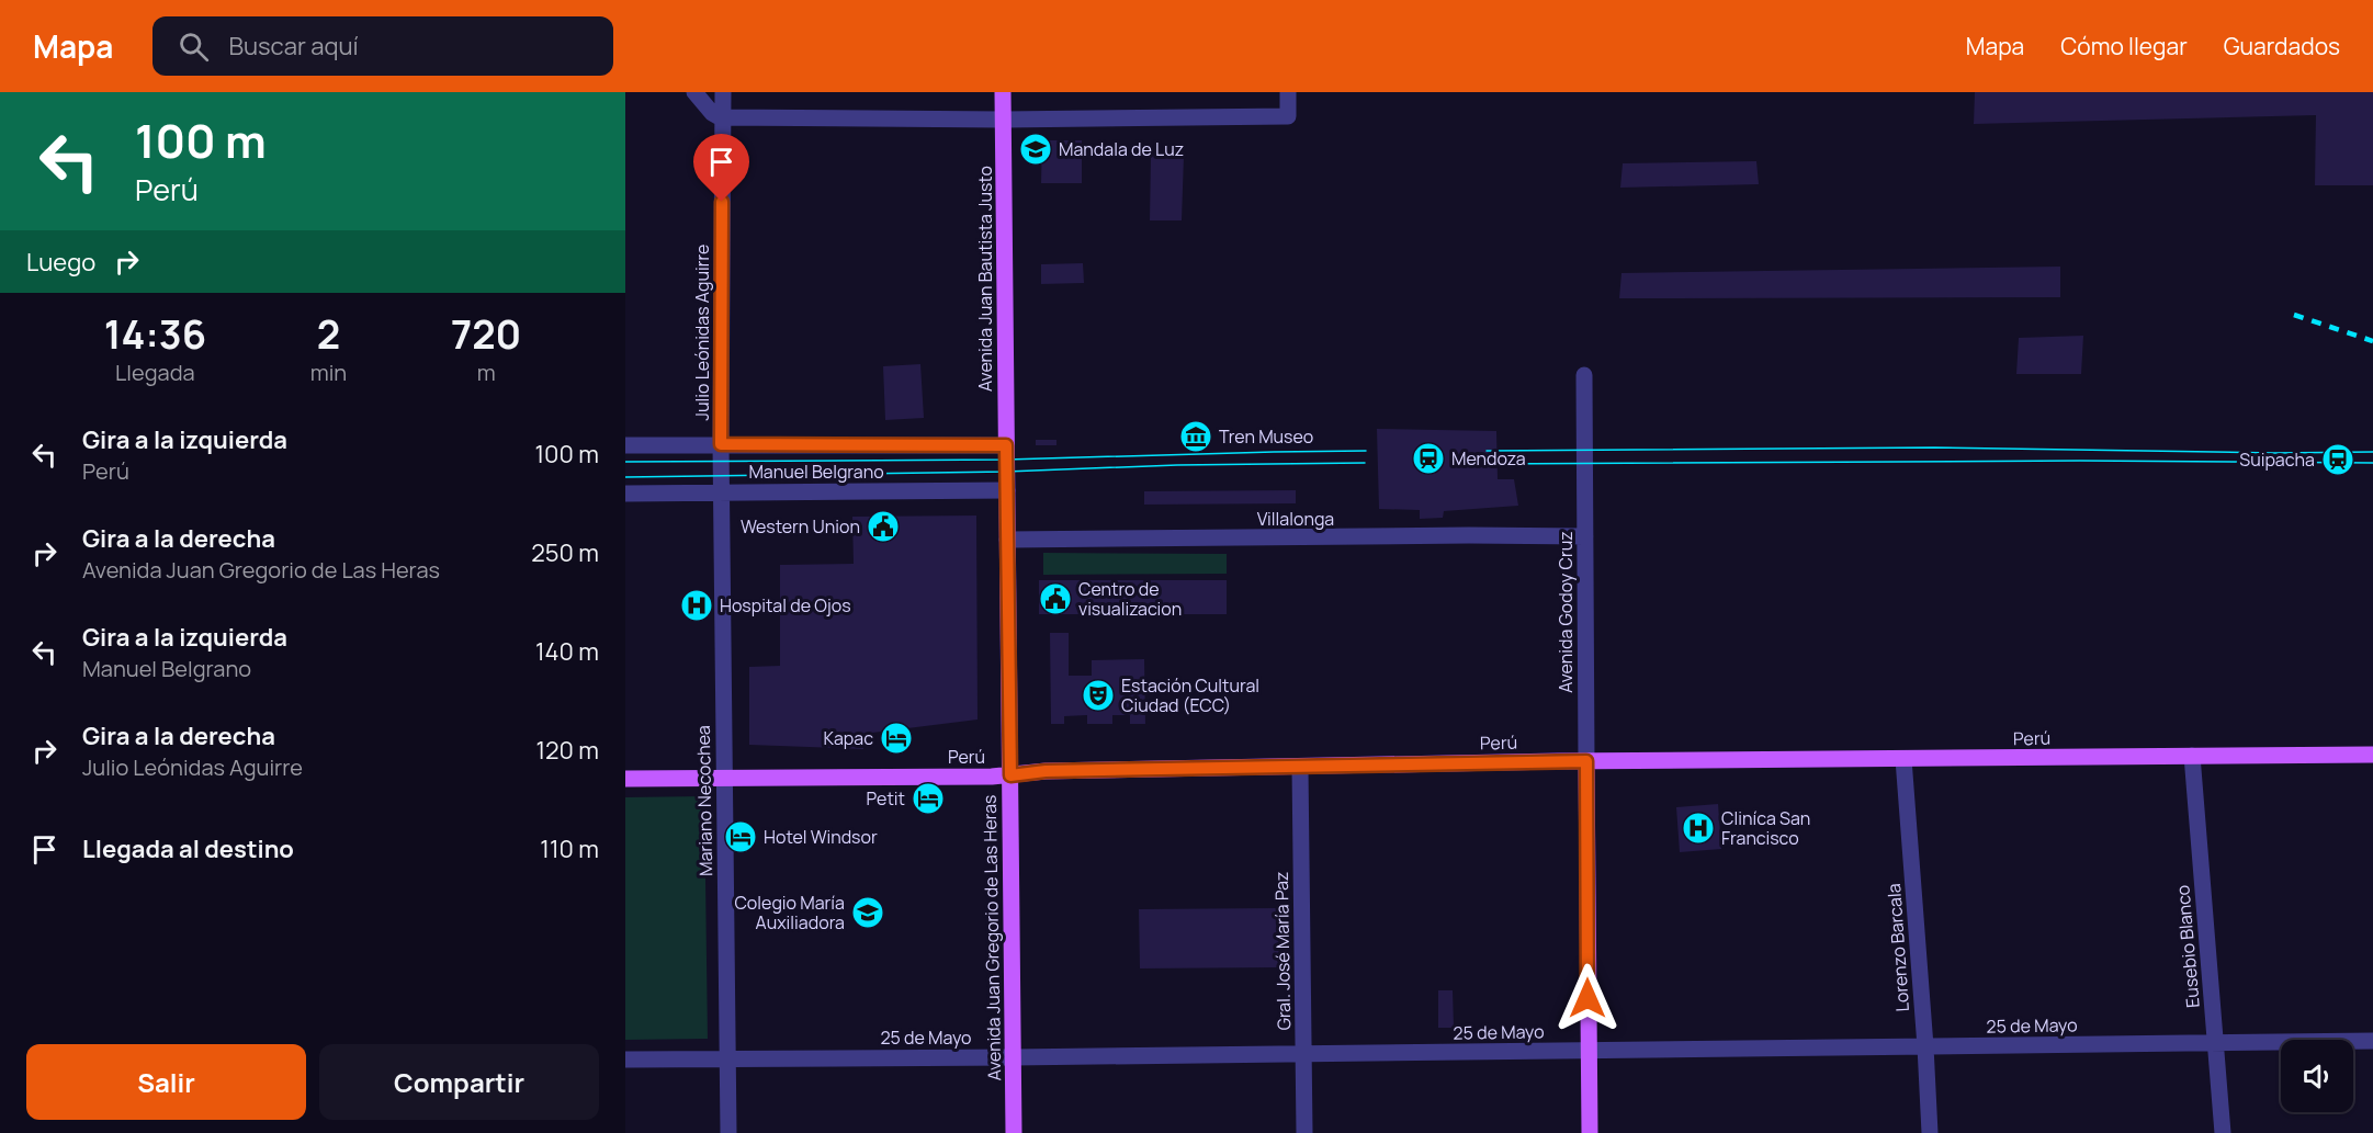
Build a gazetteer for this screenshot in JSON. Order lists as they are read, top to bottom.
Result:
{
  "streets": {
    "main road": ["Avenida Juan Bautista Justo", "Perú", "Avenida Juan Gregorio de Las Heras"],
    "street": [
      "Julio Leónidas Aguirre",
      "Manuel Belgrano",
      "Villalonga",
      "Avenida Godoy Cruz",
      "Mariano Necochea",
      "Eusebio Blanco",
      "Lorenzo Barcala",
      "Gral. José María Paz",
      "25 de Mayo"
    ]
  },
  "crossings": [
    ["Avenida Juan Bautista Justo", "Manuel Belgrano"],
    ["Avenida Juan Bautista Justo", "Avenida Juan Gregorio de Las Heras"],
    ["Julio Leónidas Aguirre", "Manuel Belgrano"],
    ["Julio Leónidas Aguirre", "Mariano Necochea"],
    ["Manuel Belgrano", "Mariano Necochea"],
    ["Manuel Belgrano", "Avenida Juan Gregorio de Las Heras"],
    ["Villalonga", "Avenida Godoy Cruz"],
    ["Villalonga", "Avenida Juan Gregorio de Las Heras"],
    ["Avenida Godoy Cruz", "Perú"],
    ["Perú", "Mariano Necochea"],
    ["Perú", "Avenida Juan Gregorio de Las Heras"],
    ["Perú", "Eusebio Blanco"],
    ["Perú", "Lorenzo Barcala"],
    ["Perú", "Gral. José María Paz"],
    ["Mariano Necochea", "25 de Mayo"],
    ["Avenida Juan Gregorio de Las Heras", "25 de Mayo"],
    ["Eusebio Blanco", "25 de Mayo"],
    ["Lorenzo Barcala", "25 de Mayo"],
    ["Gral. José María Paz", "25 de Mayo"]
  ],
  "places": {
    "school or university": ["Mandala de Luz", "Colegio María Auxiliadora"],
    "museum": ["Tren Museo"],
    "station": ["Mendoza", "Suipacha"],
    "public building": ["Western Union", "Centro de visualizacion"],
    "hospital": ["Hospital de Ojos", "Cliníca San Francisco"],
    "theatre": ["Estación Cultural Ciudad (ECC)"],
    "hotel": ["Kapac", "Petit", "Hotel Windsor"]
  },
  "page": {
    "header": "Mapa",
    "search": "Buscar aquí",
    "nav": ["Mapa", "Cómo llegar", "Guardados"],
    "turn": ["100 m", "Perú"],
    "then": "Luego",
    "eta": [
      "14:36",
      "Llegada",
      "2",
      "min",
      "720",
      "m"
    ],
    "list": [
      {
        "name": "Gira a la izquierda",
        "note": "Perú",
        "value": "100 m"
      },
      {
        "name": "Gira a la derecha",
        "note": "Avenida Juan Gregorio de Las Heras",
        "value": "250 m"
      },
      {
        "name": "Gira a la izquierda",
        "note": "Manuel Belgrano",
        "value": "140 m"
      },
      {
        "name": "Gira a la derecha",
        "note": "Julio Leónidas Aguirre",
        "value": "120 m"
      },
      {
        "name": "Llegada al destino",
        "value": "110 m"
      }
    ],
    "buttons": ["Salir", "Compartir"]
  }
}
